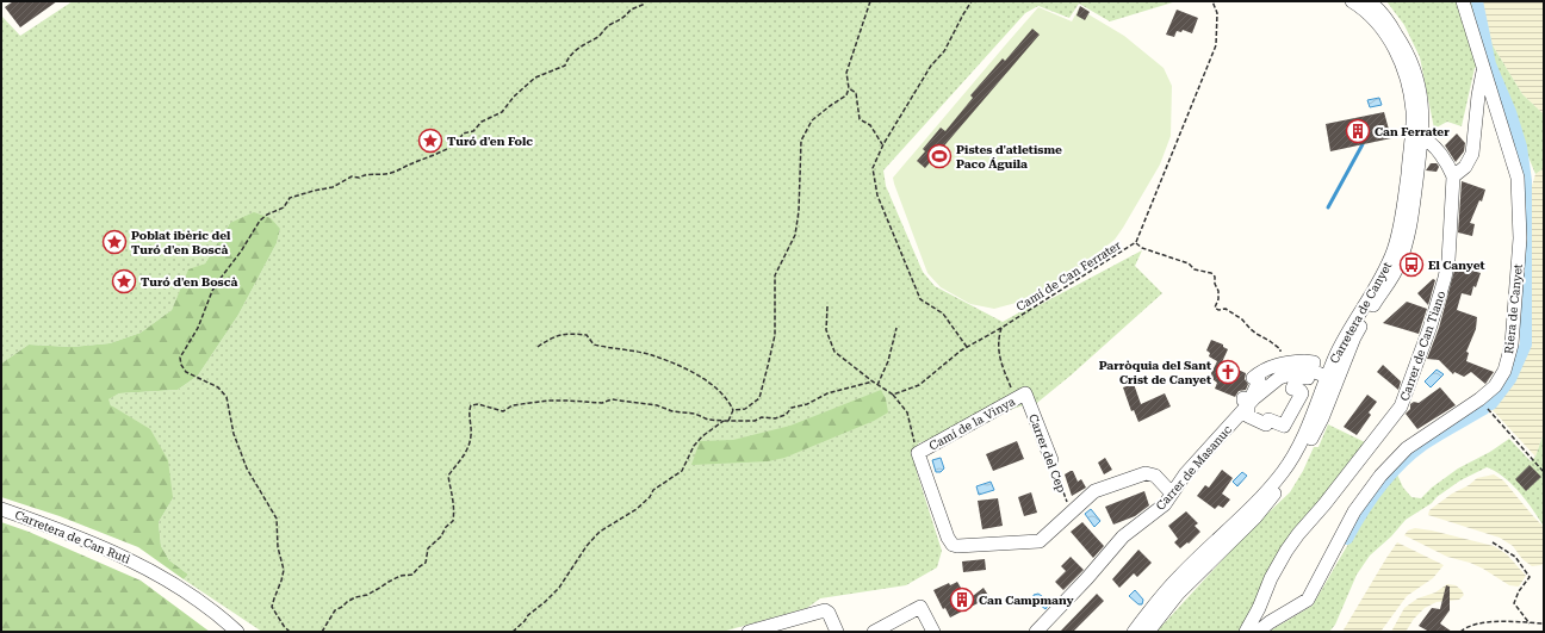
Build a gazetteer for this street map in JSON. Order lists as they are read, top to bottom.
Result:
{
  "streets": {
    "street": [
      "Riera de Canyet",
      "Carretera de Canyet",
      "Carrer de Can Tiano",
      "Camí de la Vinya",
      "Carrer del Cep",
      "Carrer de Masanuc",
      "Carretera de Can Ruti"
    ],
    "path": ["Camí de Can Ferrater"]
  },
  "crossings": [
    ["Camí de la Vinya", "Carrer del Cep"]
  ],
  "places": {
    "building": ["Can Ferrater", "Can Campmany"],
    "place": ["Turó d'en Folc", "Poblat ibèric del Turó d'en Boscà", "Turó d'en Boscà"],
    "sports": ["Pistes d'atletisme Paco Águila"],
    "bus stop": ["El Canyet"],
    "church": ["Parròquia del Sant Crist de Canyet"]
  }
}
